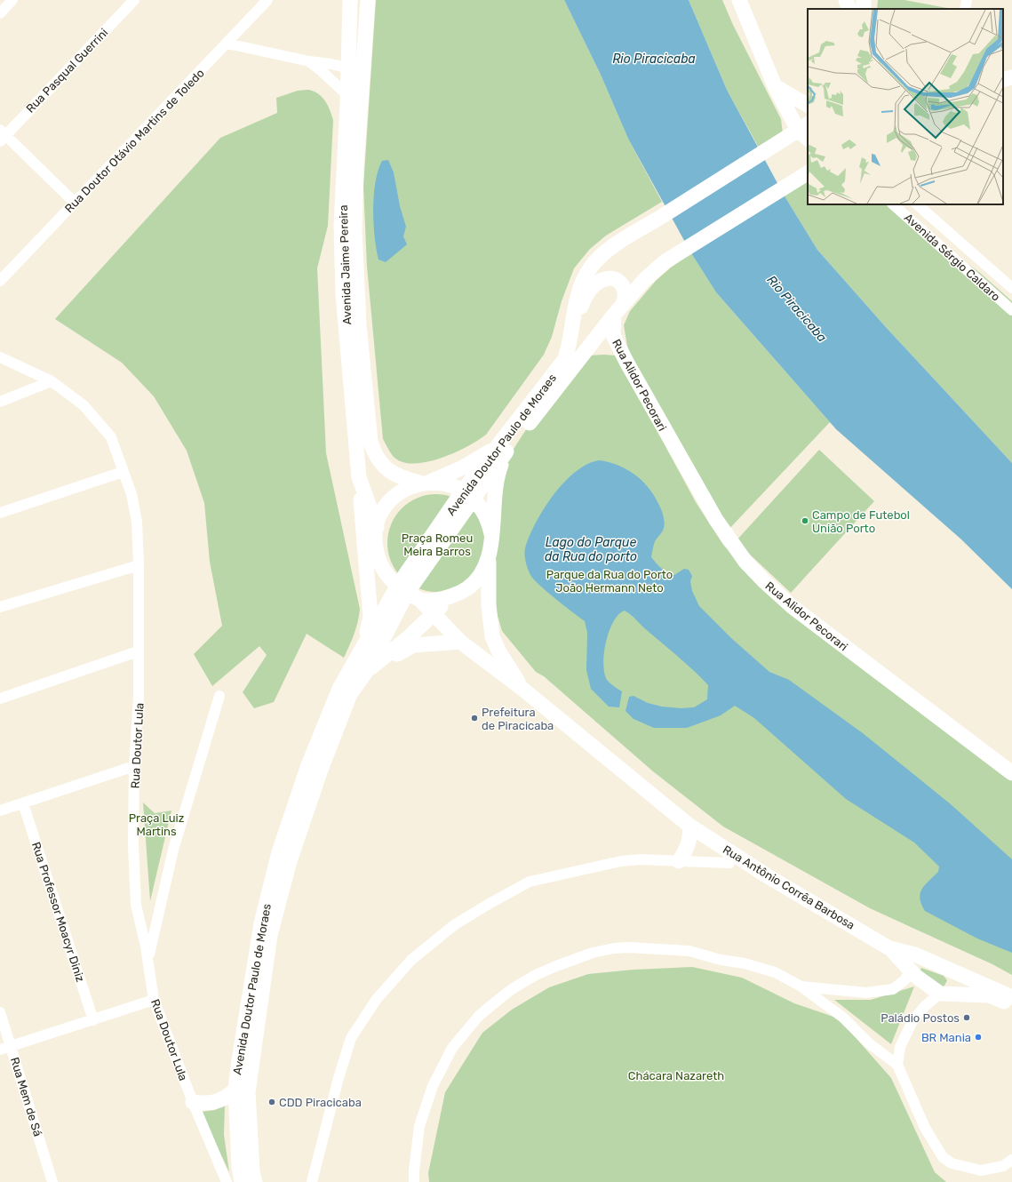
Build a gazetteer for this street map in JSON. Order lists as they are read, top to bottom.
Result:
{
  "streets": {
    "main road": [
      "Avenida Jaime Pereira",
      "Rua Alidor Pecorari",
      "Avenida Doutor Paulo de Moraes",
      "Rua Antônio Corrêa Barbosa"
    ],
    "street": [
      "Rua Pasqual Guerrini",
      "Rua Doutor Otávio Martins de Toledo",
      "Avenida Sérgio Caldaro",
      "Rua Doutor Lula",
      "Rua Professor Moacyr Diniz",
      "Rua Mem de Sá"
    ]
  },
  "crossings": [
    ["Avenida Jaime Pereira", "Avenida Doutor Paulo de Moraes"],
    ["Avenida Jaime Pereira", "Rua Antônio Corrêa Barbosa"],
    ["Rua Alidor Pecorari", "Avenida Doutor Paulo de Moraes"],
    ["Avenida Doutor Paulo de Moraes", "Rua Antônio Corrêa Barbosa"]
  ],
  "water": ["Rio Piracicaba", "Lago do Parque da Rua do porto"],
  "parks": [
    "Praça Romeu Meira Barros",
    "Parque da Rua do Porto João Hermann Neto",
    "Praça Luiz Martins",
    "Chácara Nazareth"
  ],
  "places": [
    "Campo de Futebol União Porto",
    "Prefeitura de Piracicaba",
    "Paládio Postos",
    "BR Mania",
    "CDD Piracicaba"
  ]
}
